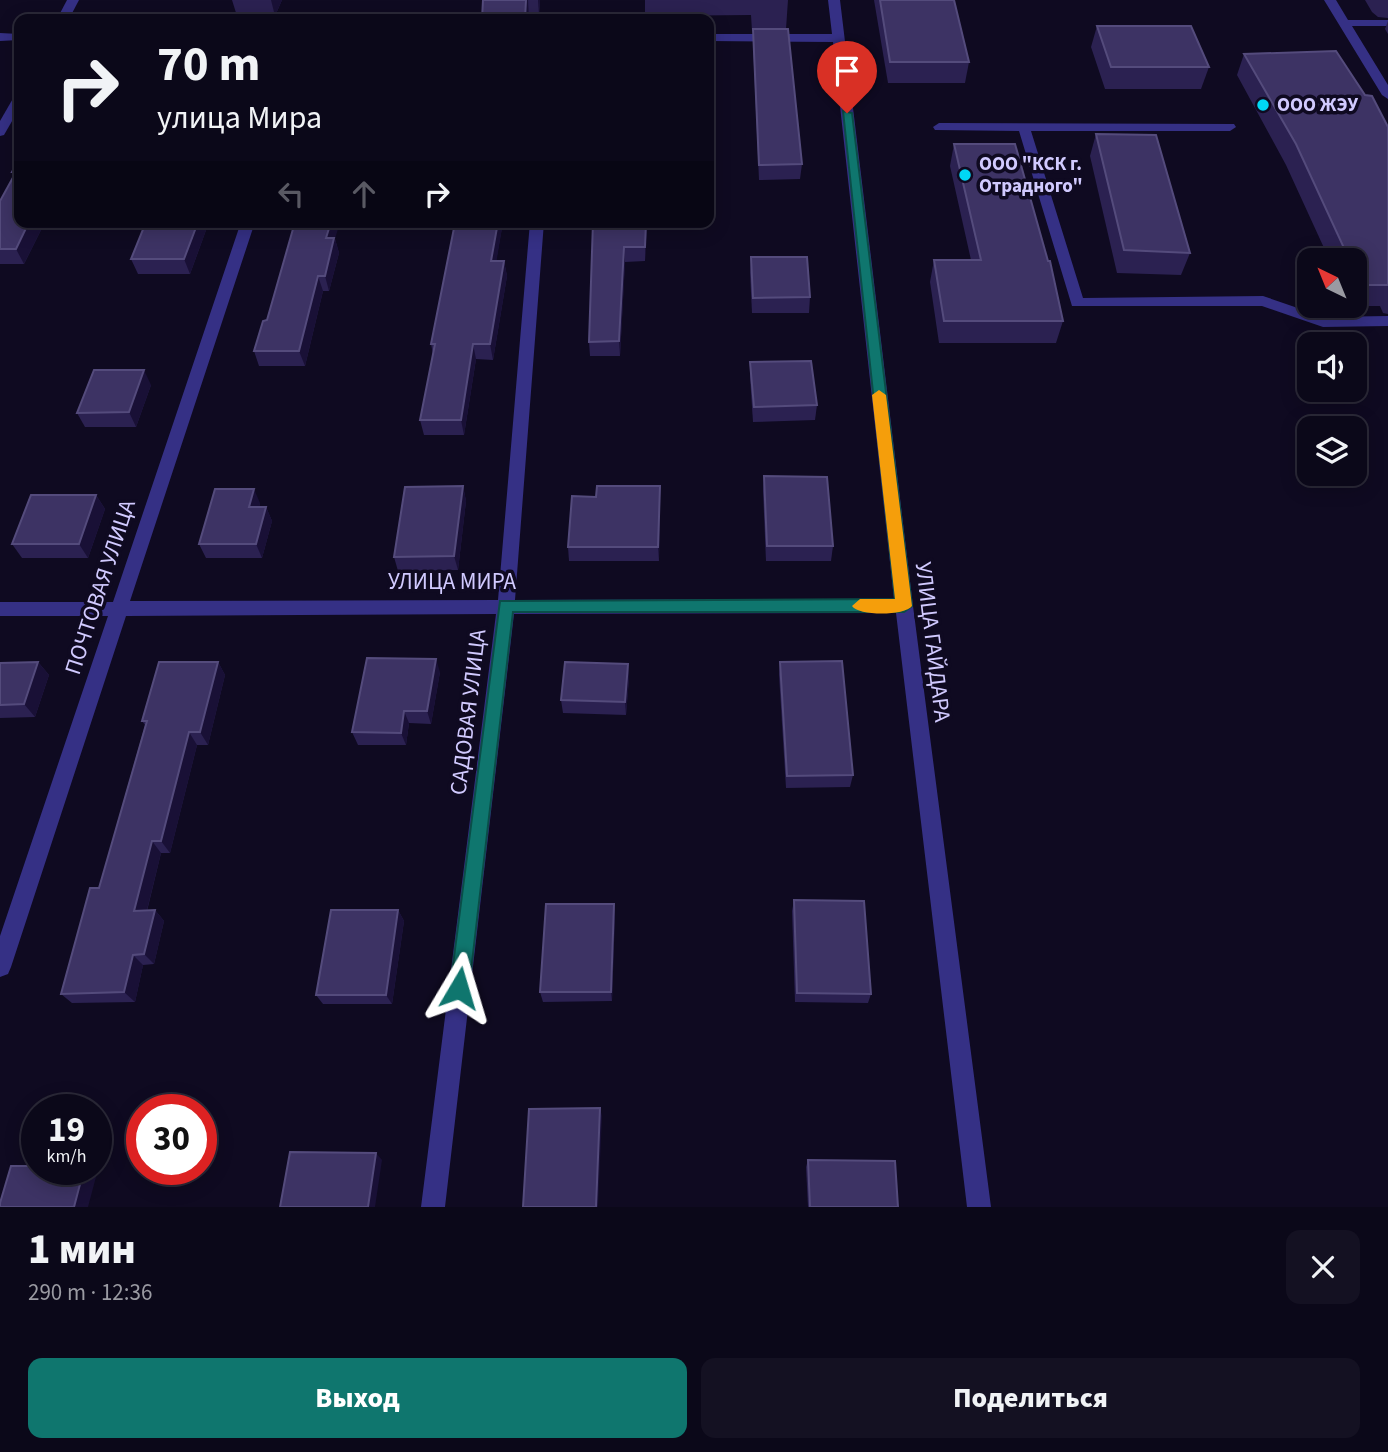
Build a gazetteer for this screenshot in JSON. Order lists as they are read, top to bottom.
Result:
{
  "streets": {
    "street": [
      "УЛИЦА МИРА",
      "ПОЧТОВАЯ УЛИЦА",
      "УЛИЦА ГАЙДАРА",
      "САДОВАЯ УЛИЦА"
    ]
  },
  "crossings": [
    ["УЛИЦА МИРА", "ПОЧТОВАЯ УЛИЦА"],
    ["УЛИЦА МИРА", "УЛИЦА ГАЙДАРА"],
    ["УЛИЦА МИРА", "САДОВАЯ УЛИЦА"]
  ],
  "places": ["ООО ЖЭУ", "ООО \"КСК г. Отрадного\""],
  "north": "top left",
  "page": {
    "turn": ["70 m", "улица Мира"],
    "speed": "19 km/h",
    "limit": "30",
    "heading": ["1 мин", "290 m · 12:36"],
    "buttons": ["Выход", "Поделиться"]
  }
}
